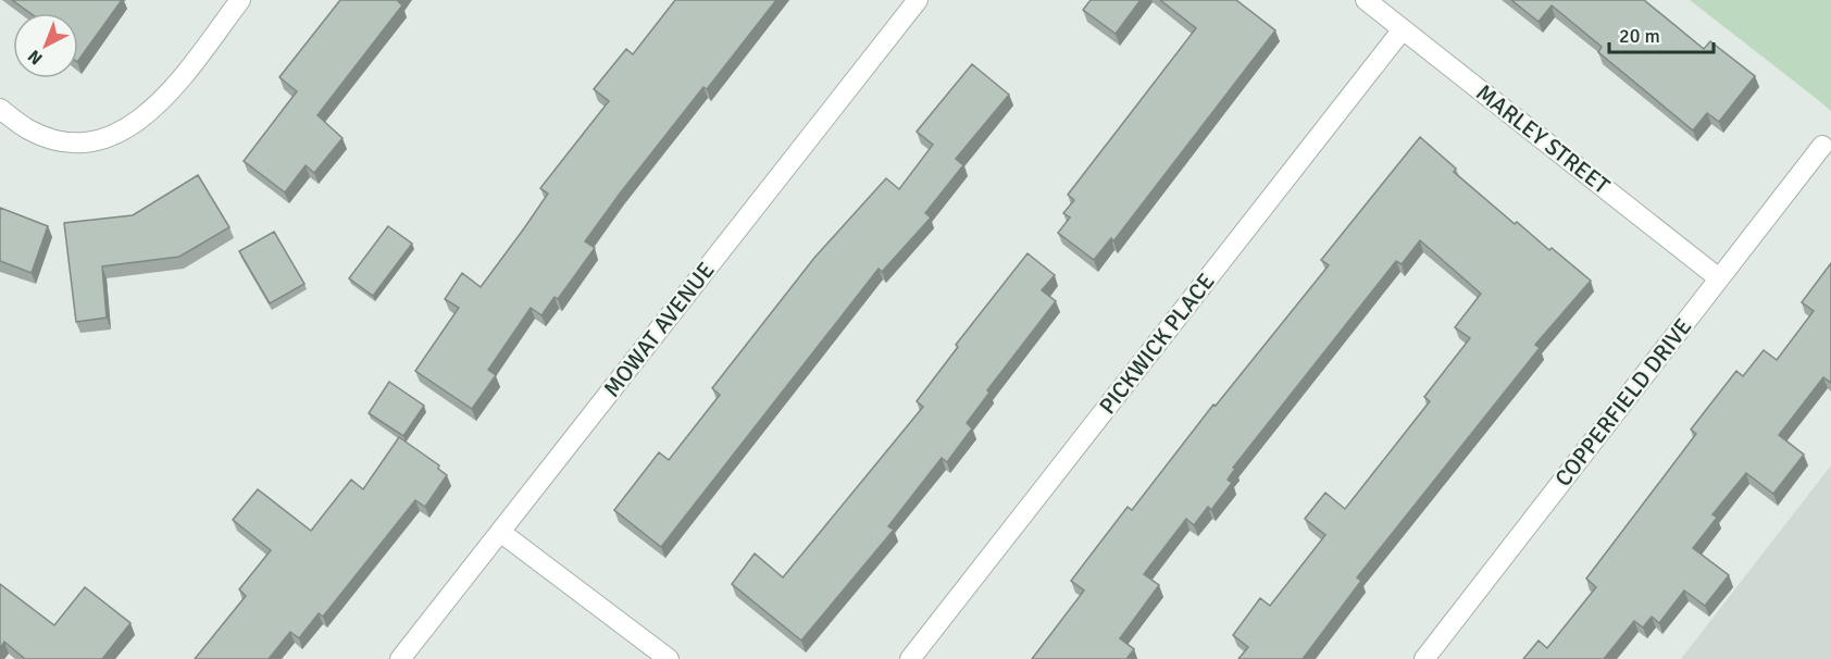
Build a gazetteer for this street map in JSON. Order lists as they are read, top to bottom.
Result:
{
  "streets": {
    "street": [
      "MARLEY STREET",
      "MOWAT AVENUE",
      "PICKWICK PLACE",
      "COPPERFIELD DRIVE"
    ]
  },
  "crossings": [
    ["MARLEY STREET", "PICKWICK PLACE"],
    ["MARLEY STREET", "COPPERFIELD DRIVE"]
  ],
  "scale_bar": "20 m",
  "north": "bottom left"
}
